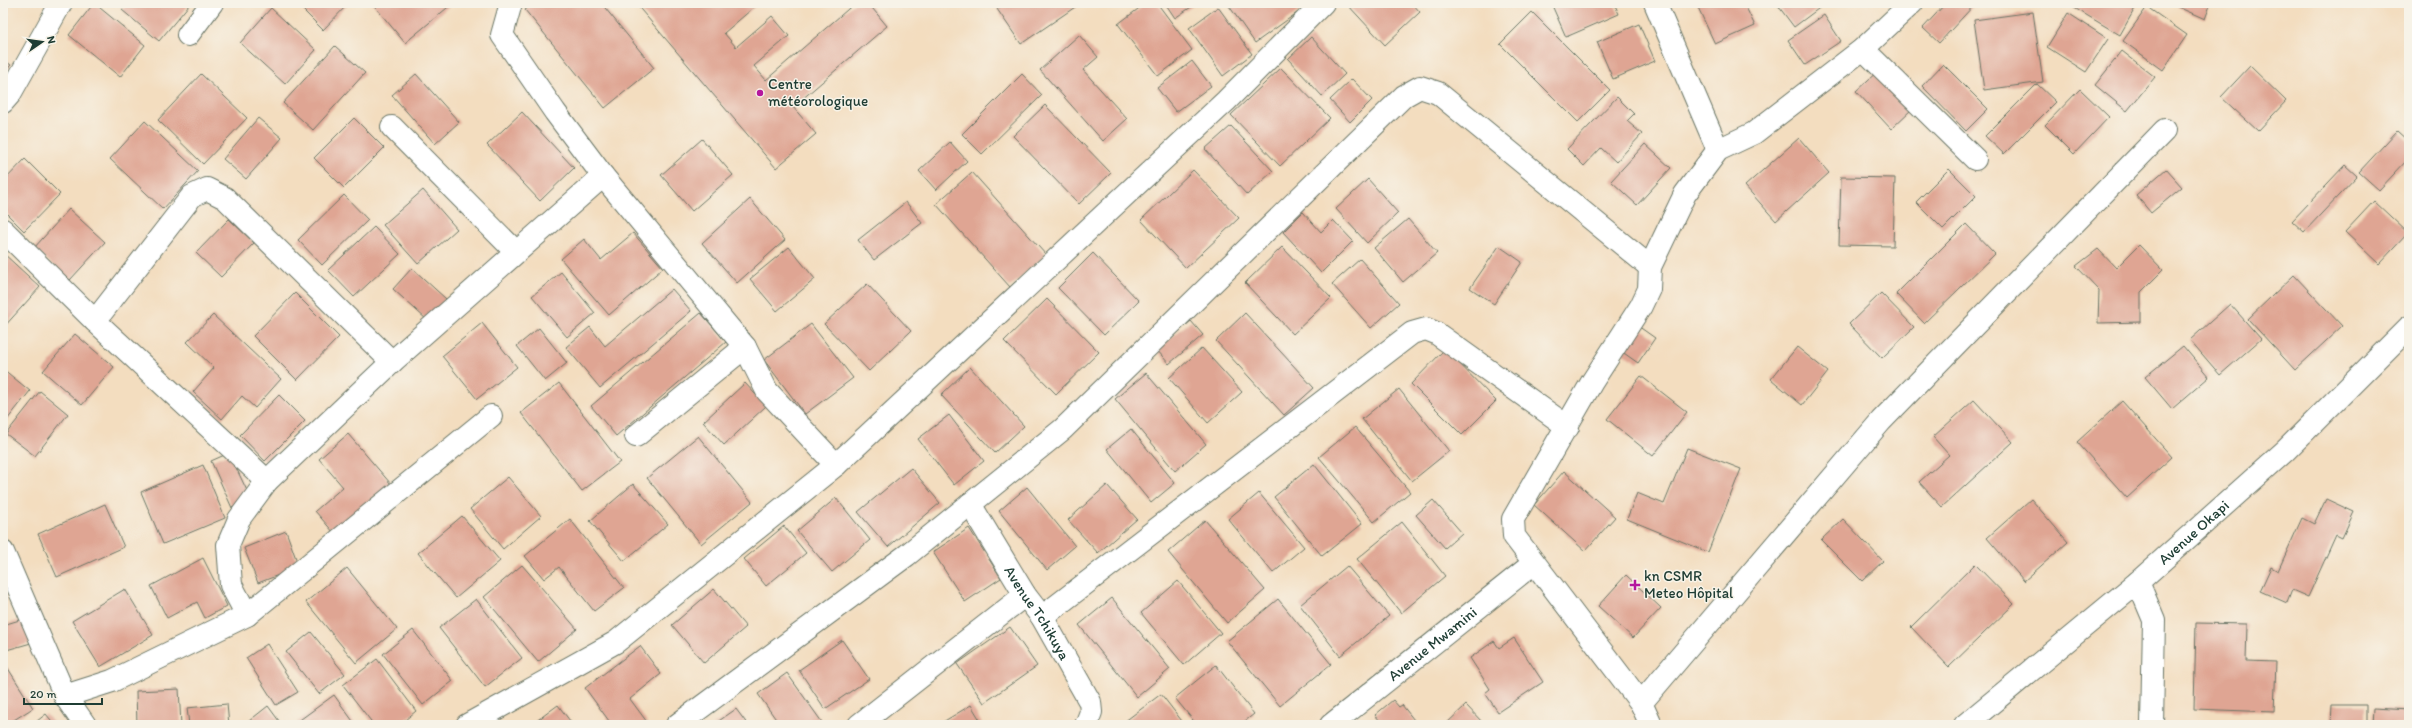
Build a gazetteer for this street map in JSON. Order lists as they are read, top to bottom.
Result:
{
  "streets": {
    "street": ["Avenue Okapi", "Avenue Tchikuya", "Avenue Mwamini"]
  },
  "places": {
    "other": ["Centre météorologique"],
    "health": ["kn CSMR Meteo Hôpital"]
  },
  "scale_bar": "20 m",
  "north": "right"
}
